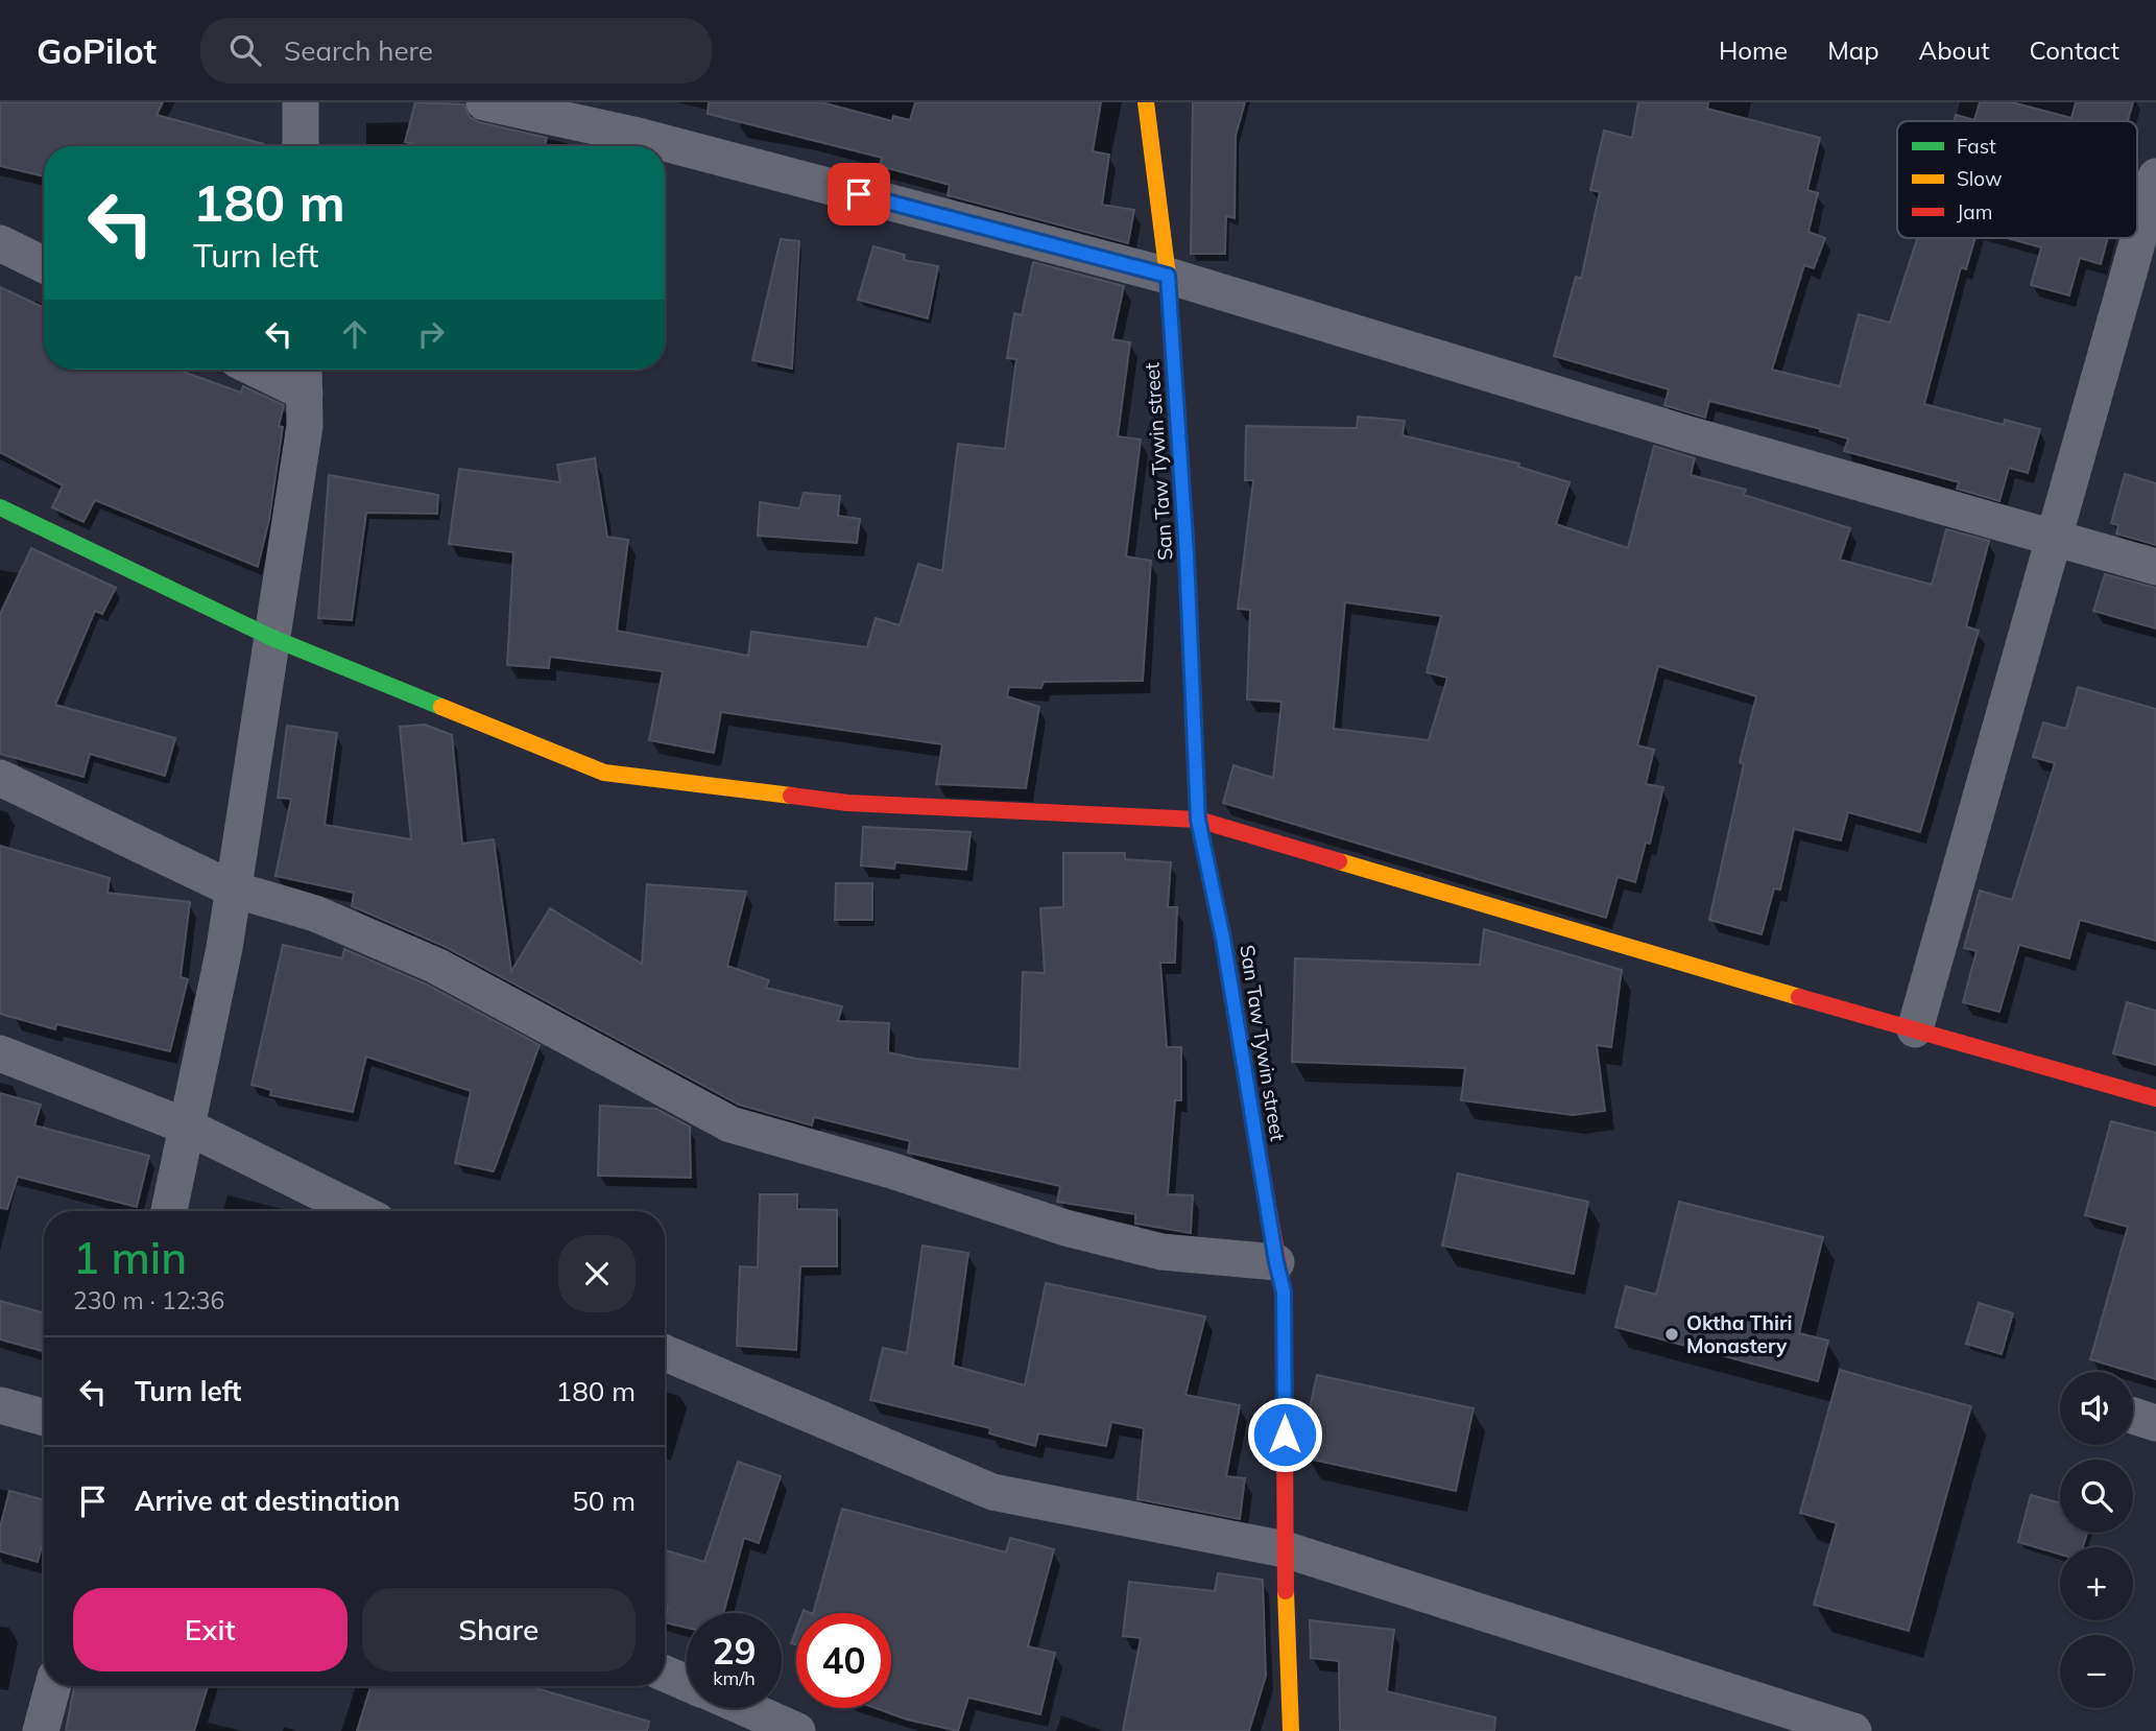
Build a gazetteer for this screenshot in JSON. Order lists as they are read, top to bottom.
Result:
{
  "streets": {
    "street": ["San Taw Tywin street"]
  },
  "places": ["Oktha Thiri Monastery"],
  "legend": ["Fast", "Slow", "Jam"],
  "page": {
    "header": "GoPilot",
    "search": "Search here",
    "nav": [
      "Home",
      "Map",
      "About",
      "Contact"
    ],
    "turn": ["180 m", "Turn left"],
    "heading": ["1 min", "230 m · 12:36"],
    "list": [
      {
        "name": "Turn left",
        "value": "180 m"
      },
      {
        "name": "Arrive at destination",
        "value": "50 m"
      }
    ],
    "map_buttons": ["+", "−"],
    "buttons": ["Exit", "Share"],
    "speed": "29 km/h",
    "limit": "40"
  }
}
